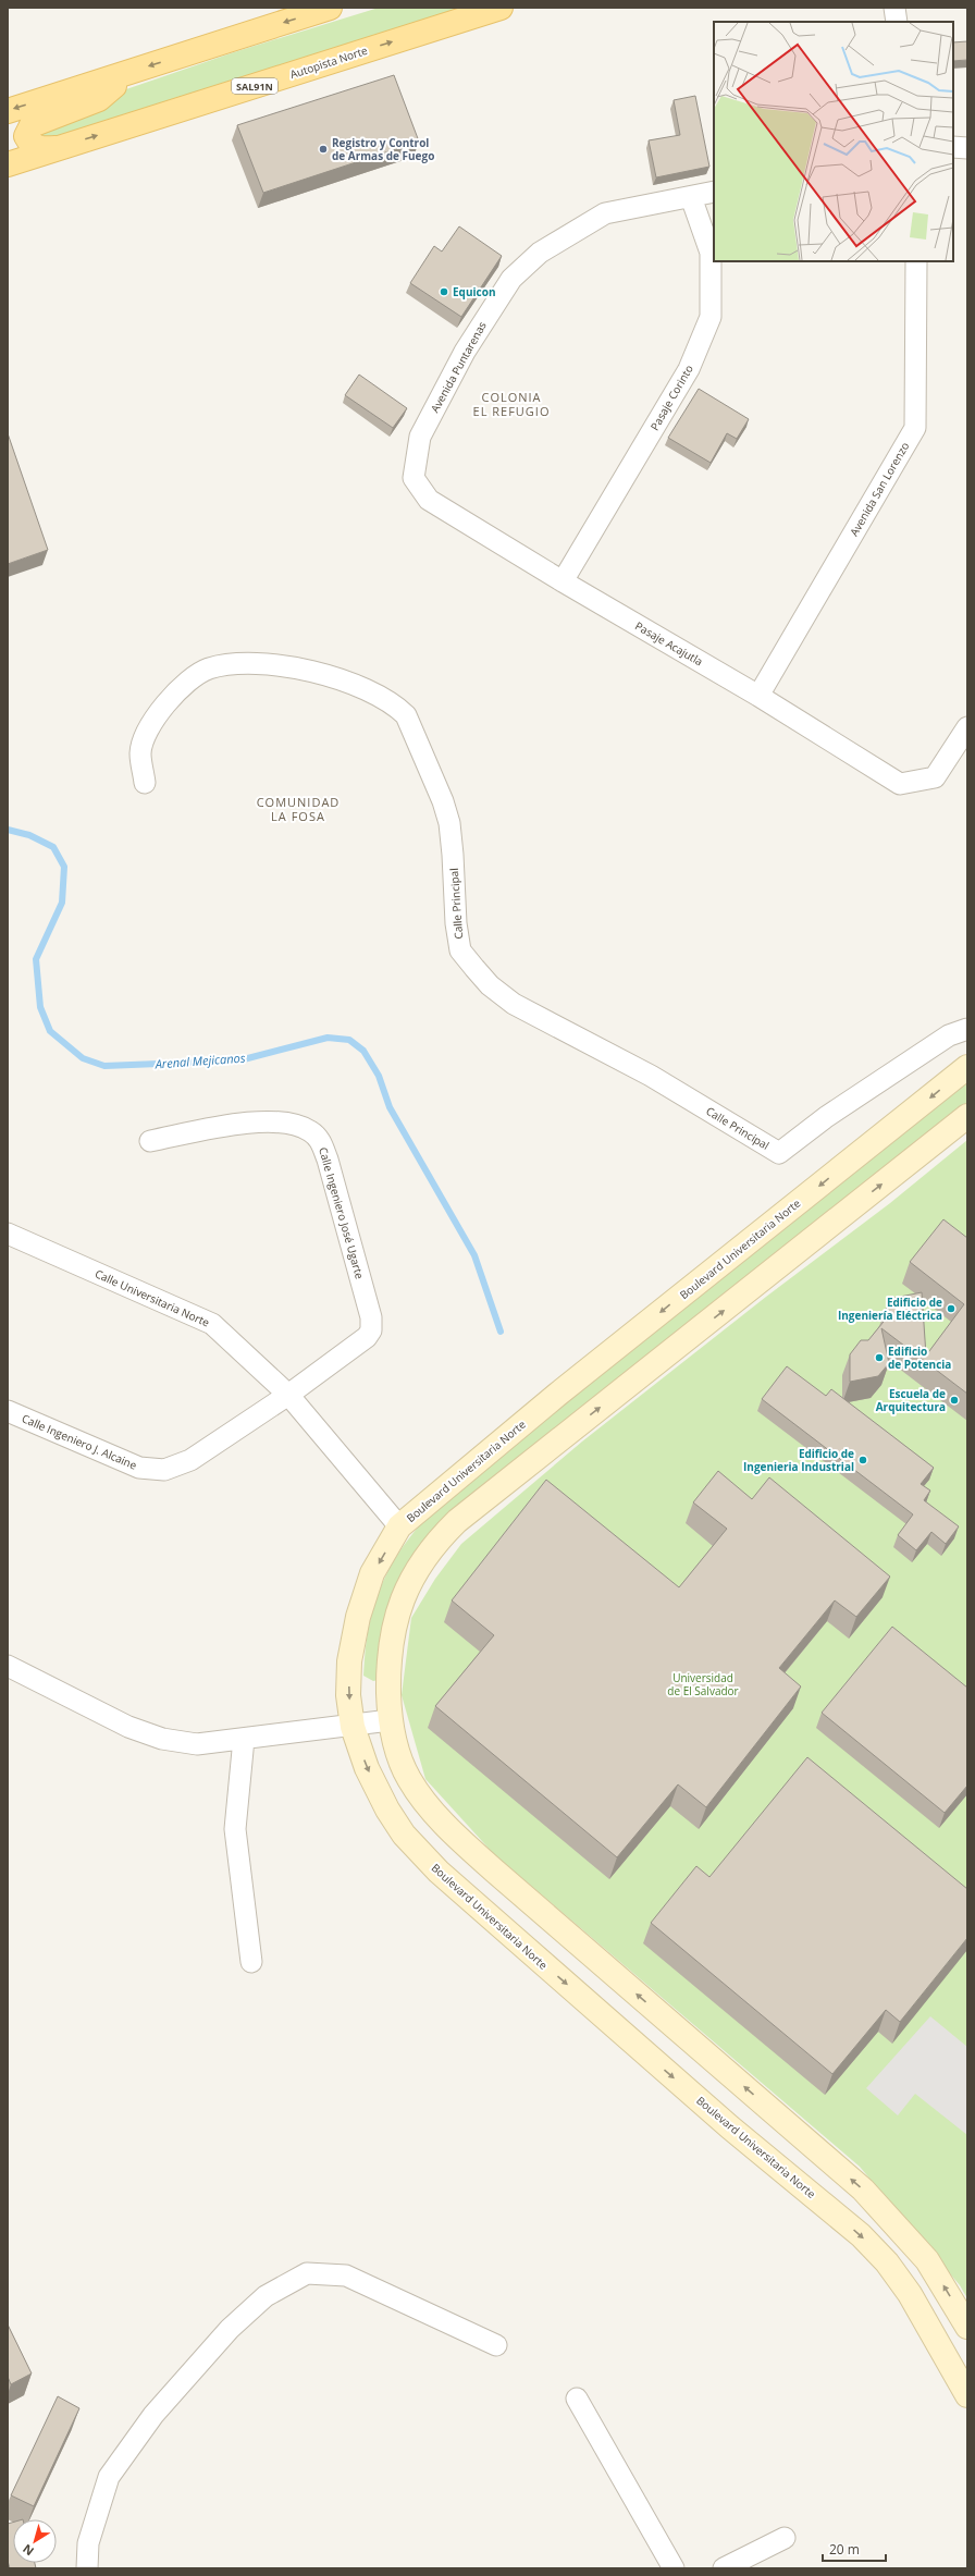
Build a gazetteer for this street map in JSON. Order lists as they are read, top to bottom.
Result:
{
  "streets": {
    "main road": ["Autopista Norte", "SAL91N", "Boulevard Universitaria Norte"],
    "street": [
      "Avenida Puntarenas",
      "Pasaje Corinto",
      "Avenida San Lorenzo",
      "Pasaje Acajutla",
      "Calle Principal",
      "Calle Ingeniero José Ugarte",
      "Calle Universitaria Norte",
      "Calle Ingeniero J. Alcaine"
    ]
  },
  "crossings": [
    ["Avenida Puntarenas", "Pasaje Corinto"],
    ["Avenida Puntarenas", "Pasaje Acajutla"],
    ["Pasaje Corinto", "Pasaje Acajutla"],
    ["Avenida San Lorenzo", "Pasaje Acajutla"],
    ["Calle Ingeniero José Ugarte", "Calle Universitaria Norte"],
    ["Calle Ingeniero José Ugarte", "Calle Ingeniero J. Alcaine"],
    ["Boulevard Universitaria Norte", "Calle Universitaria Norte"],
    ["Calle Universitaria Norte", "Calle Ingeniero J. Alcaine"]
  ],
  "districts": ["COLONIA EL REFUGIO", "COMUNIDAD LA FOSA"],
  "water": ["Arenal Mejicanos"],
  "parks": ["Universidad de El Salvador"],
  "places": [
    "Registro y Control de Armas de Fuego",
    "Equicon",
    "Edificio de Ingeniería Eléctrica",
    "Edificio de Potencia",
    "Escuela de Arquitectura",
    "Edificio de Ingenieria Industrial"
  ],
  "scale_bar": "20 m",
  "north": "bottom left"
}
